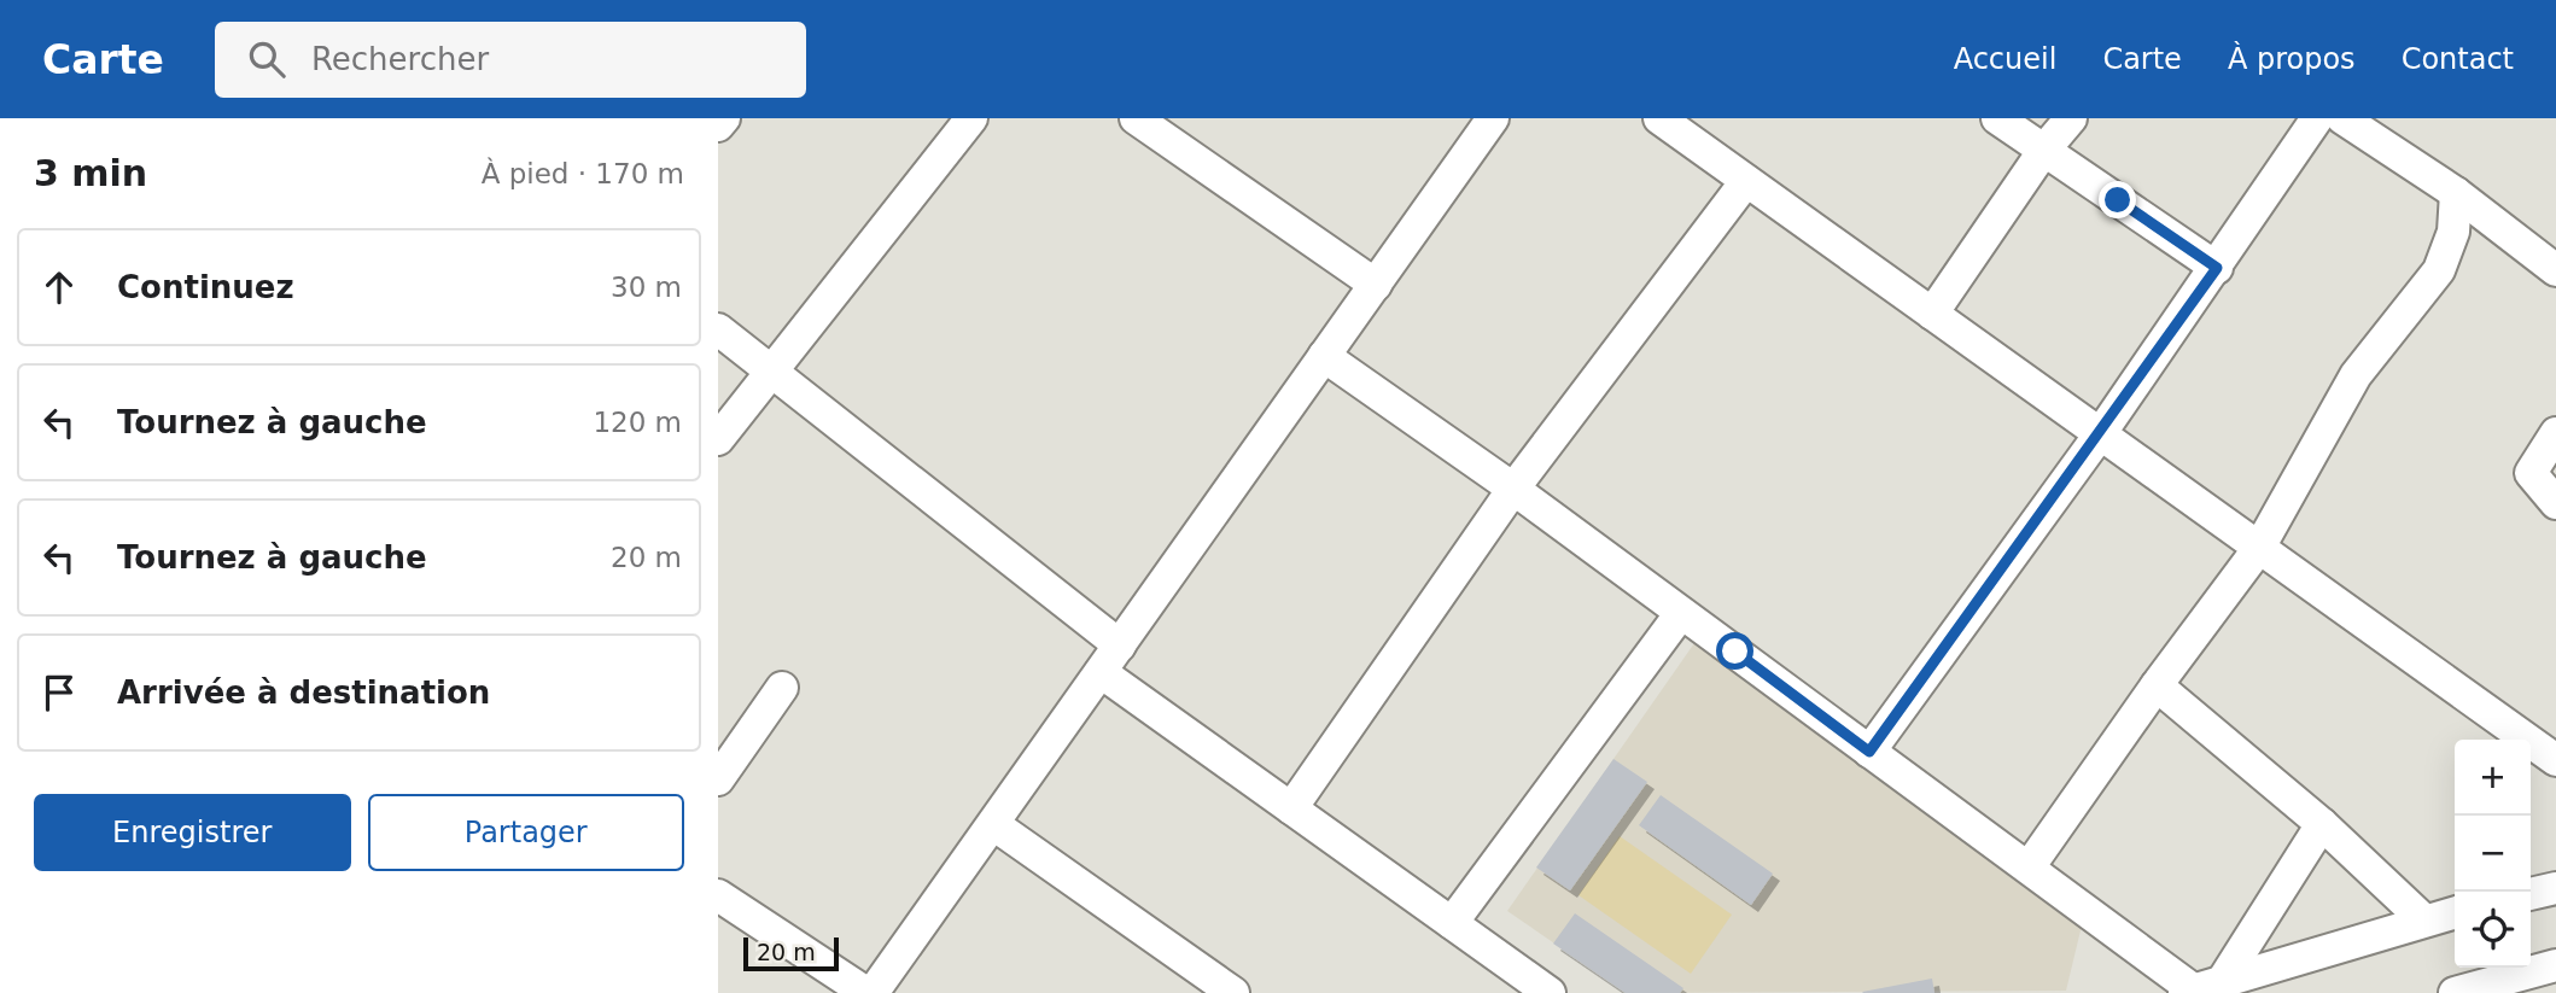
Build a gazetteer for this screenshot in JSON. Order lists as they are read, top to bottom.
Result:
{
  "scale_bar": "20 m",
  "page": {
    "header": "Carte",
    "search": "Rechercher",
    "nav": [
      "Accueil",
      "Carte",
      "À propos",
      "Contact"
    ],
    "heading": ["3 min", "À pied · 170 m"],
    "list": [
      ["Continuez", "30 m"],
      ["Tournez à gauche", "120 m"],
      ["Tournez à gauche", "20 m"],
      "Arrivée à destination"
    ],
    "map_buttons": ["+", "−"],
    "buttons": ["Enregistrer", "Partager"],
    "scale": "20 m"
  }
}
